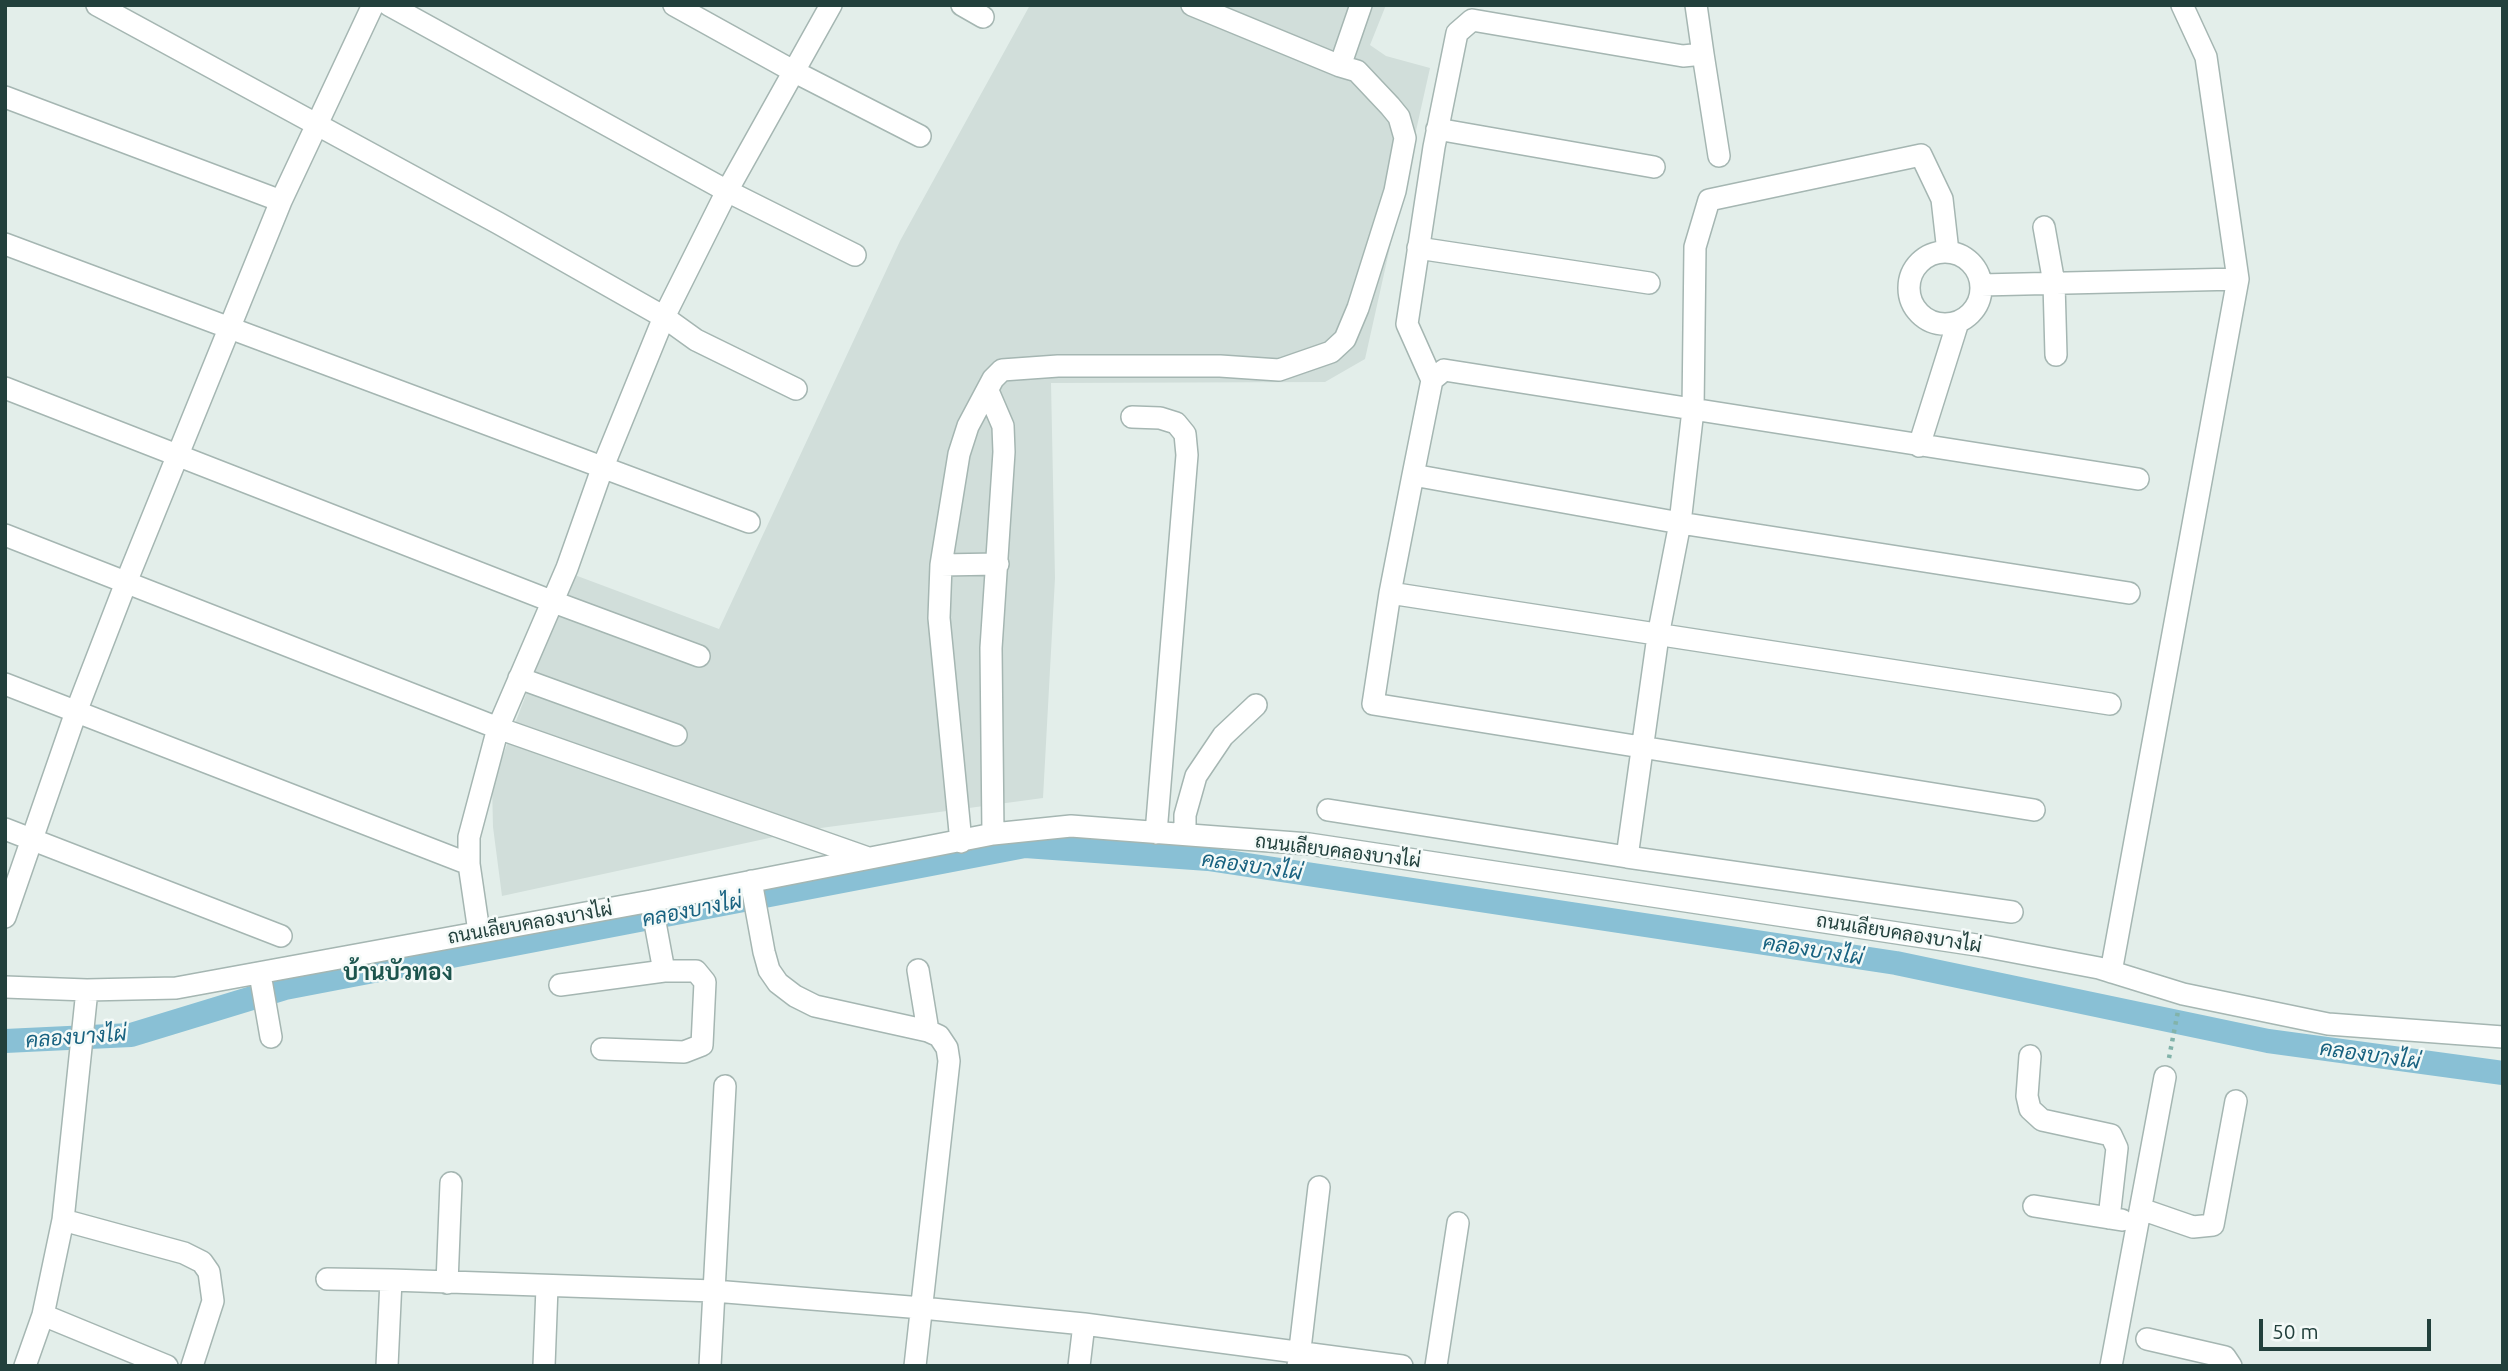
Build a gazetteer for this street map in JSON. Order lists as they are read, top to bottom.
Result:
{
  "streets": {
    "street": ["ถนนเลียบคลองบางไผ่"]
  },
  "districts": ["บ้านบัวทอง"],
  "water": ["คลองบางไผ่"],
  "scale_bar": "50 m"
}
